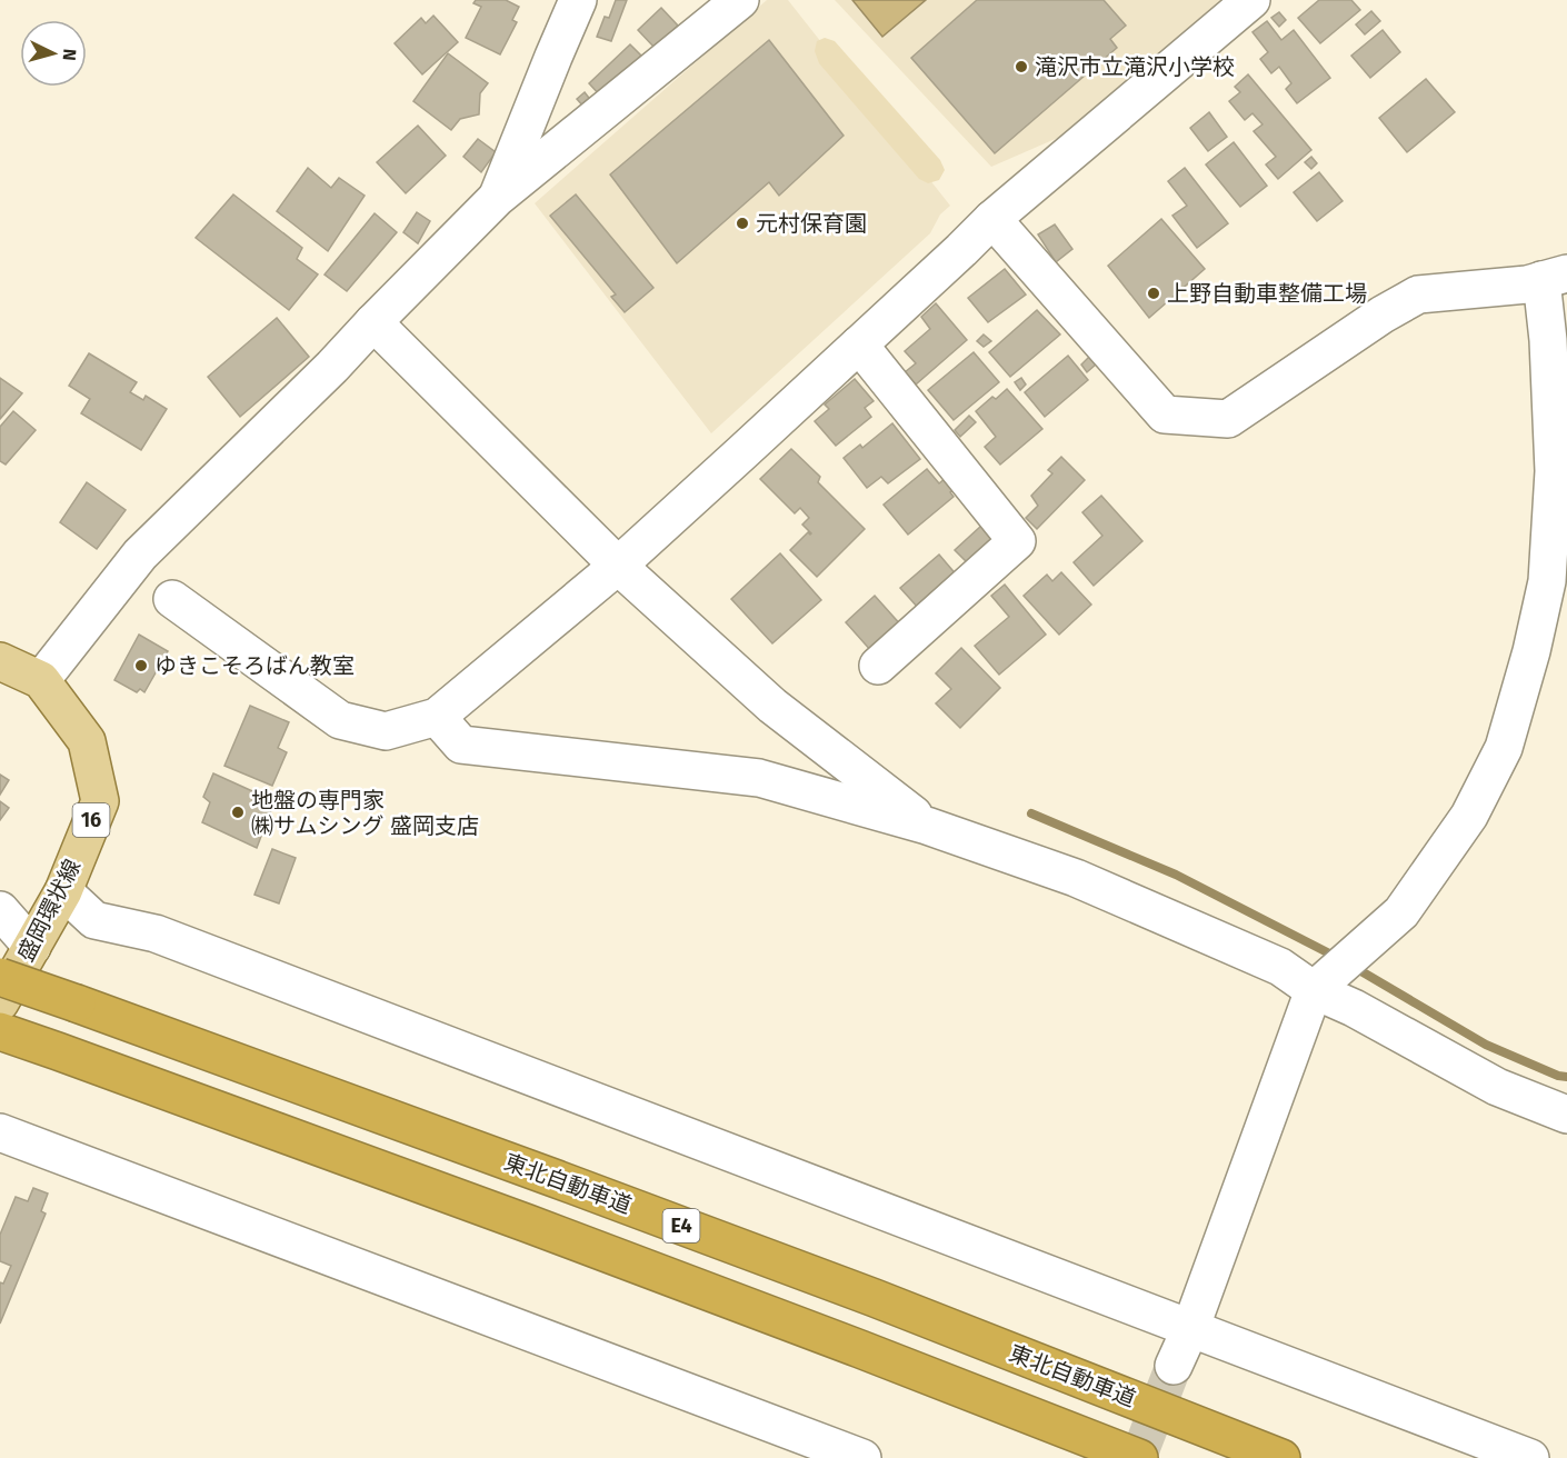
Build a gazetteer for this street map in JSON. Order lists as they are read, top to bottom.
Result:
{
  "streets": {
    "highway": ["東北自動車道", "E4"],
    "main road": ["16", "盛岡環状線"]
  },
  "places": [
    "滝沢市立滝沢小学校",
    "元村保育園",
    "上野自動車整備工場",
    "ゆきこそろばん教室",
    "地盤の専門家 ㈱サムシング 盛岡支店"
  ],
  "north": "right"
}
